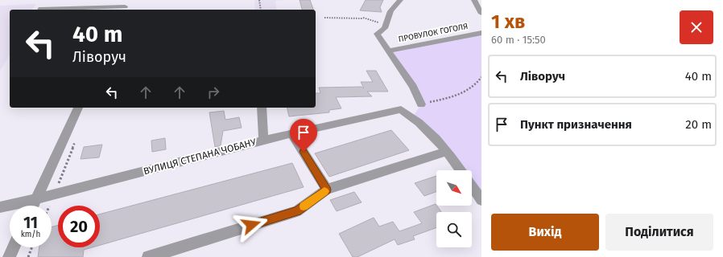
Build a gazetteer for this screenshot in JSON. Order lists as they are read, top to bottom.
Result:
{
  "streets": {
    "street": ["ПРОВУЛОК ГОГОЛЯ", "ВУЛИЦЯ СТЕПАНА ЧОБАНУ"]
  },
  "north": "bottom right",
  "page": {
    "heading": ["1 хв", "60 m · 15:50"],
    "turn": ["40 m", "Ліворуч"],
    "list": [
      {
        "name": "Ліворуч",
        "value": "40 m"
      },
      {
        "name": "Пункт призначення",
        "value": "20 m"
      }
    ],
    "speed": "11 km/h",
    "limit": "20",
    "buttons": ["Вихід", "Поділитися"]
  }
}
